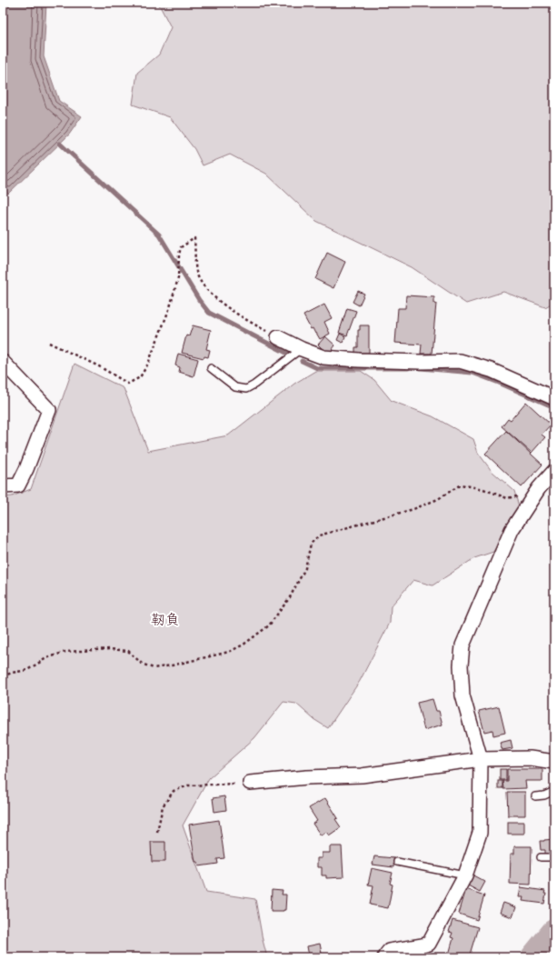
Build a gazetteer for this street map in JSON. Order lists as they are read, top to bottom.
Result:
{
  "districts": ["靭負"]
}
